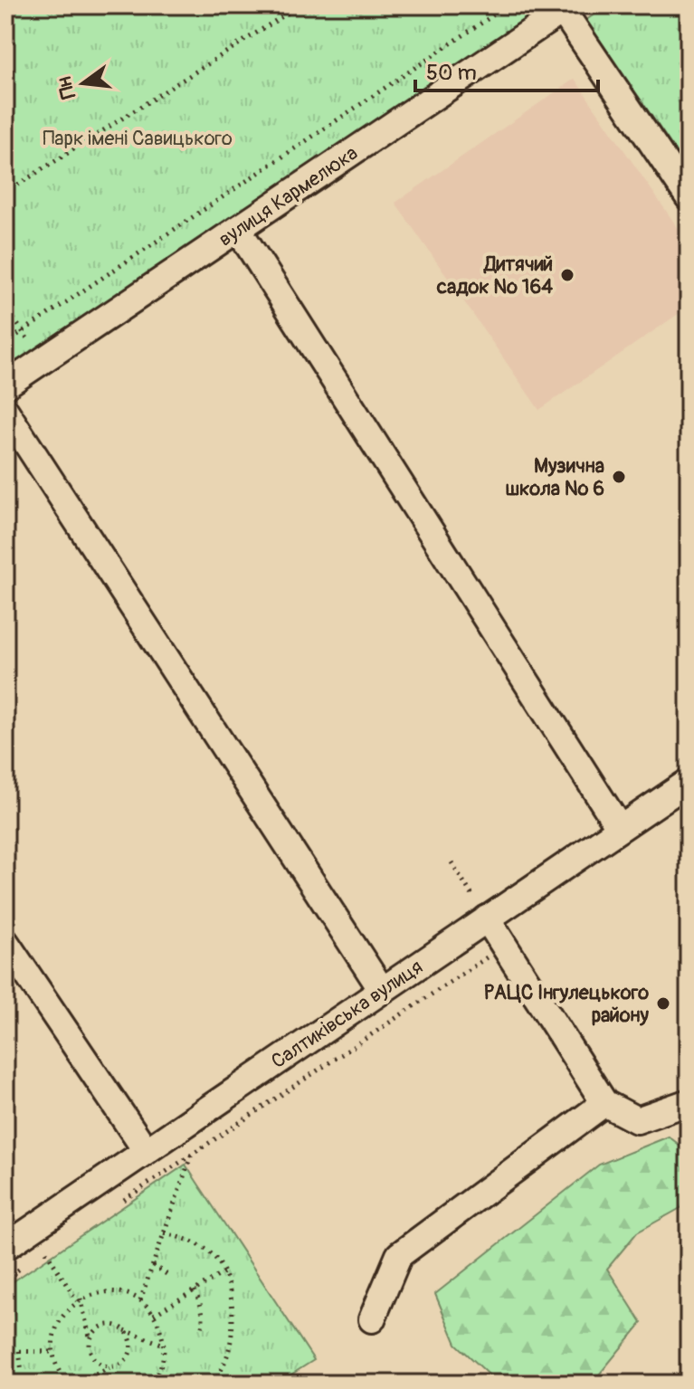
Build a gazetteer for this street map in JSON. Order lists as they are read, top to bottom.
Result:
{
  "streets": {
    "street": ["вулиця Кармелюка", "Салтиківська вулиця"]
  },
  "parks": ["Парк імені Савицького"],
  "places": ["Дитячий садок № 164", "Музична школа № 6", "РАЦС Інгулецького району"],
  "scale_bar": "50 m",
  "north": "left"
}
